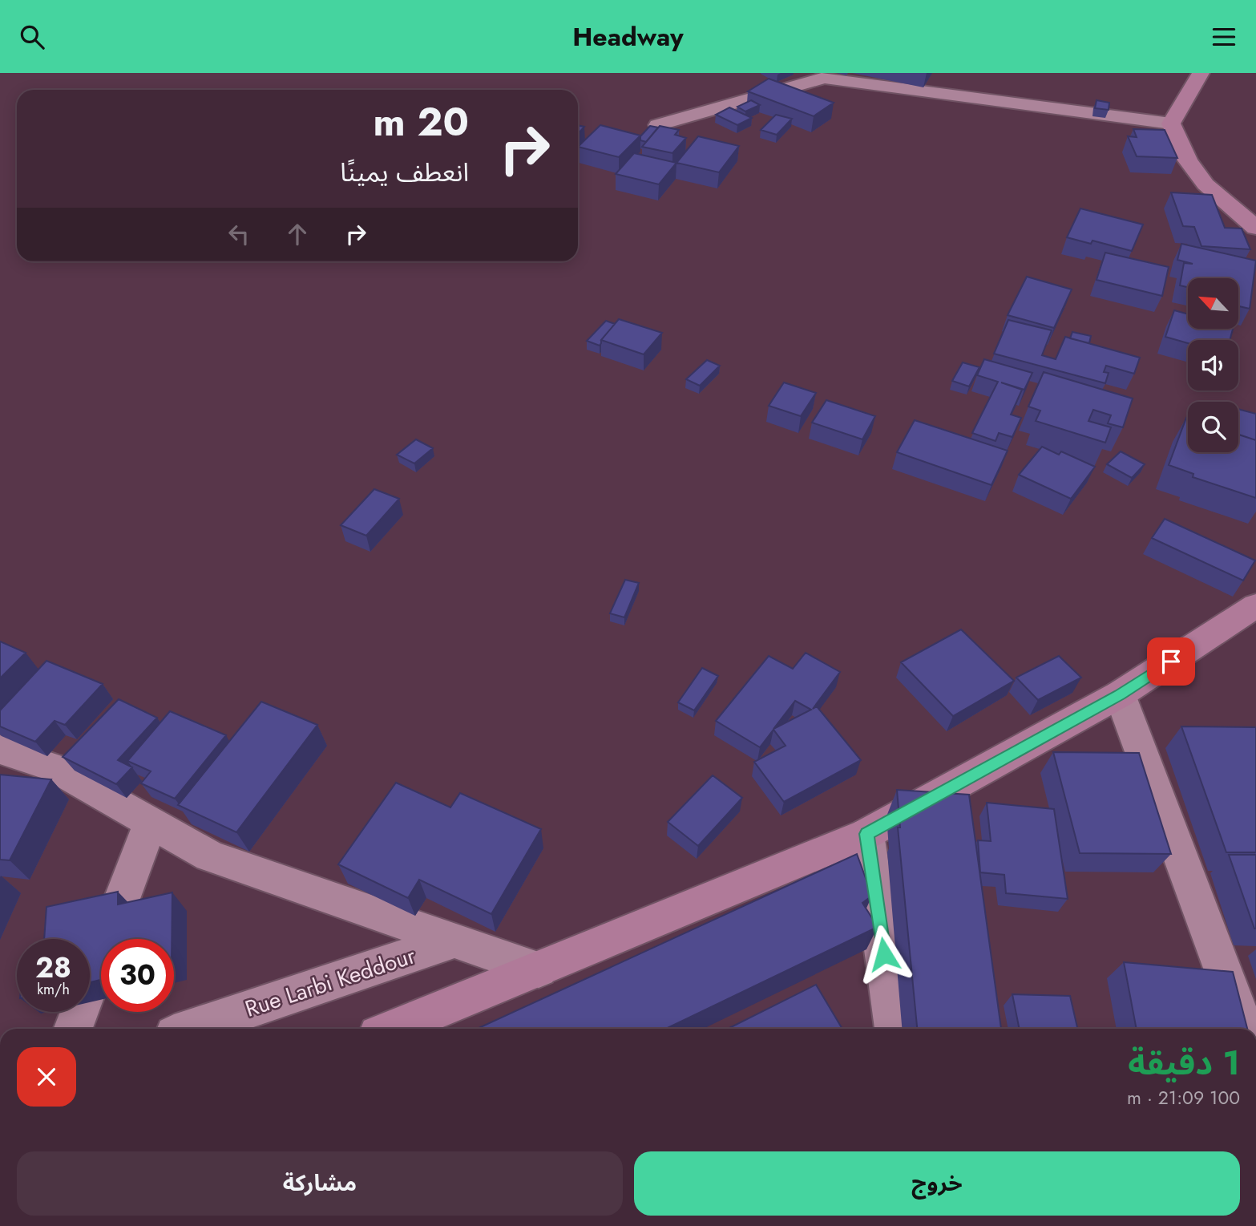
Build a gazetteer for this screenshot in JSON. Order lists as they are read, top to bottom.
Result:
{
  "streets": {
    "street": ["Rue Larbi Keddour"]
  },
  "north": "top left",
  "page": {
    "header": "Headway",
    "turn": ["20 m", "انعطف يمينًا"],
    "speed": "28 km/h",
    "limit": "30",
    "heading": ["1 دقيقة", "100 m · 21:09"],
    "buttons": ["خروج", "مشاركة"]
  }
}
